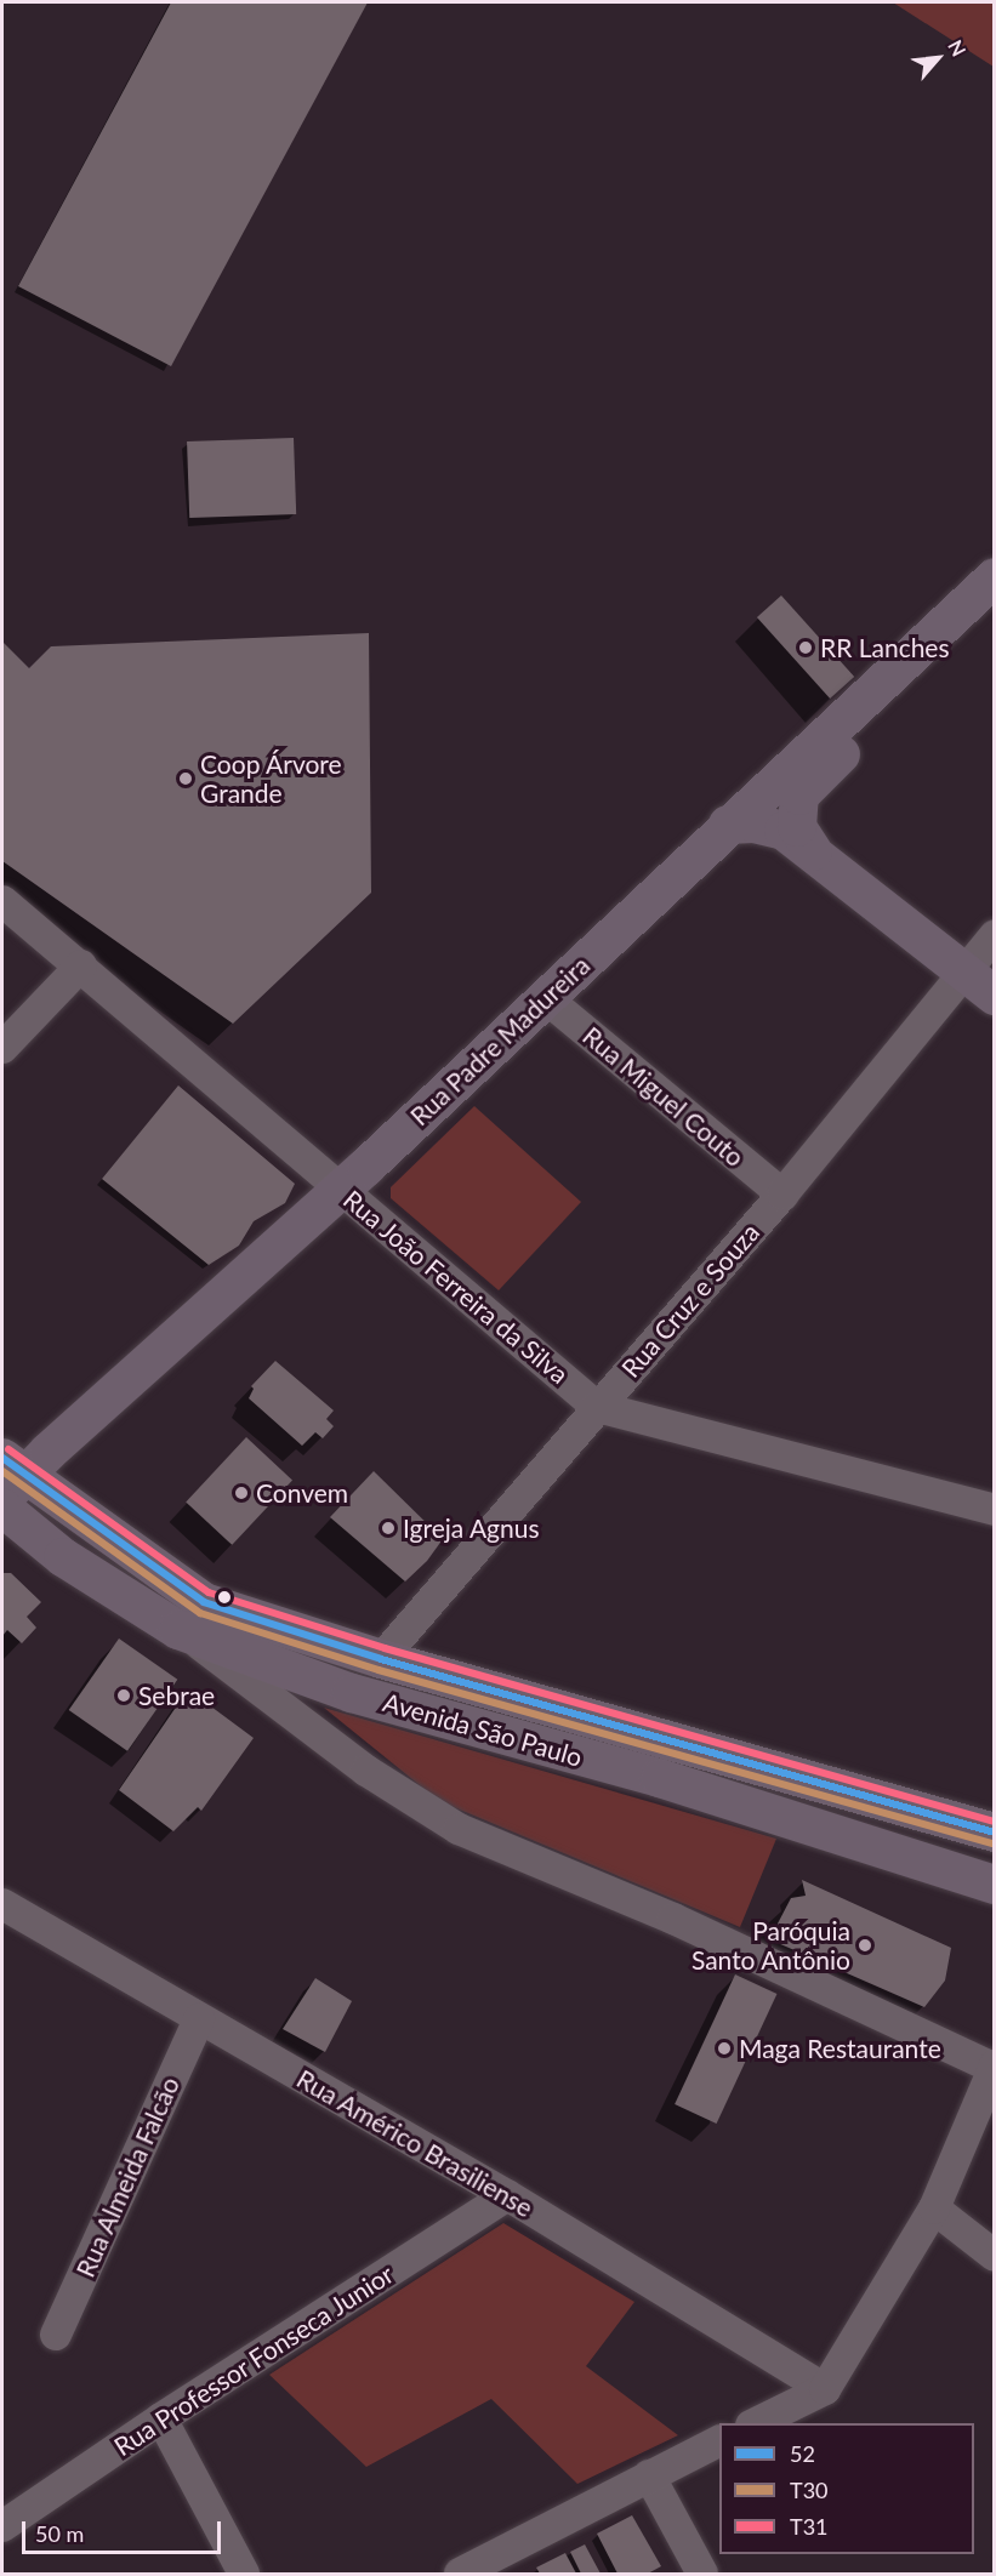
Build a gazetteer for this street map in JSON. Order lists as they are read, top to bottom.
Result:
{
  "streets": {
    "main road": ["Rua Padre Madureira", "Avenida São Paulo"],
    "street": [
      "Rua Miguel Couto",
      "Rua João Ferreira da Silva",
      "Rua Cruz e Souza",
      "Rua Américo Brasiliense",
      "Rua Almeida Falcão",
      "Rua Professor Fonseca Junior"
    ]
  },
  "crossings": [
    ["Rua Padre Madureira", "Rua Miguel Couto"],
    ["Rua Padre Madureira", "Rua João Ferreira da Silva"],
    ["Rua Padre Madureira", "Avenida São Paulo"],
    ["Rua Miguel Couto", "Rua Cruz e Souza"],
    ["Rua João Ferreira da Silva", "Rua Cruz e Souza"],
    ["Rua Cruz e Souza", "Avenida São Paulo"],
    ["Rua Américo Brasiliense", "Rua Almeida Falcão"],
    ["Rua Américo Brasiliense", "Rua Professor Fonseca Junior"]
  ],
  "places": [
    "RR Lanches",
    "Coop Árvore Grande",
    "Convem",
    "Igreja Agnus",
    "Sebrae",
    "Paróquia Santo Antônio",
    "Maga Restaurante"
  ],
  "lines": ["transit line T31", "transit line 52", "transit line T30"],
  "legend": ["52", "T30", "T31"],
  "scale_bar": "50 m",
  "north": "top right"
}
